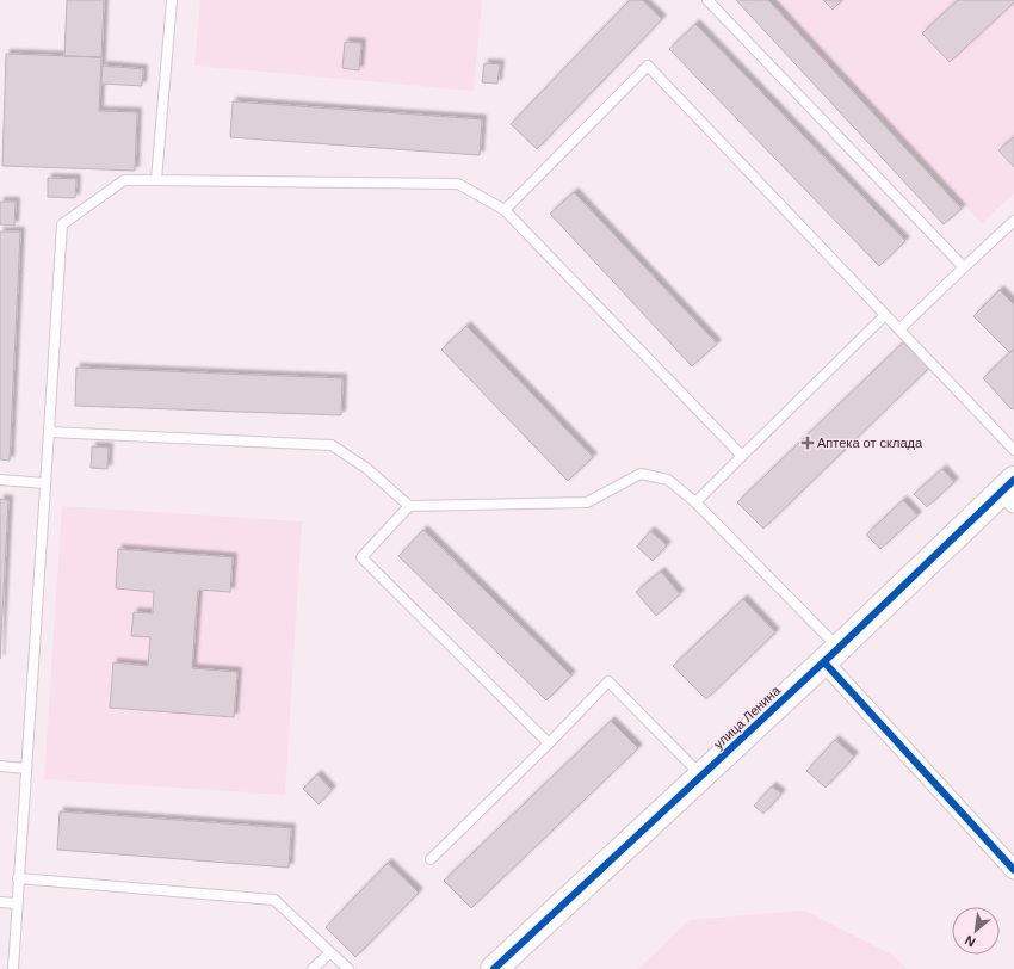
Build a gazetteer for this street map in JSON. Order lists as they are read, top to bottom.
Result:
{
  "streets": {
    "street": ["улица Ленина"]
  },
  "places": {
    "health": ["Аптека от склада"]
  },
  "north": "bottom left"
}
